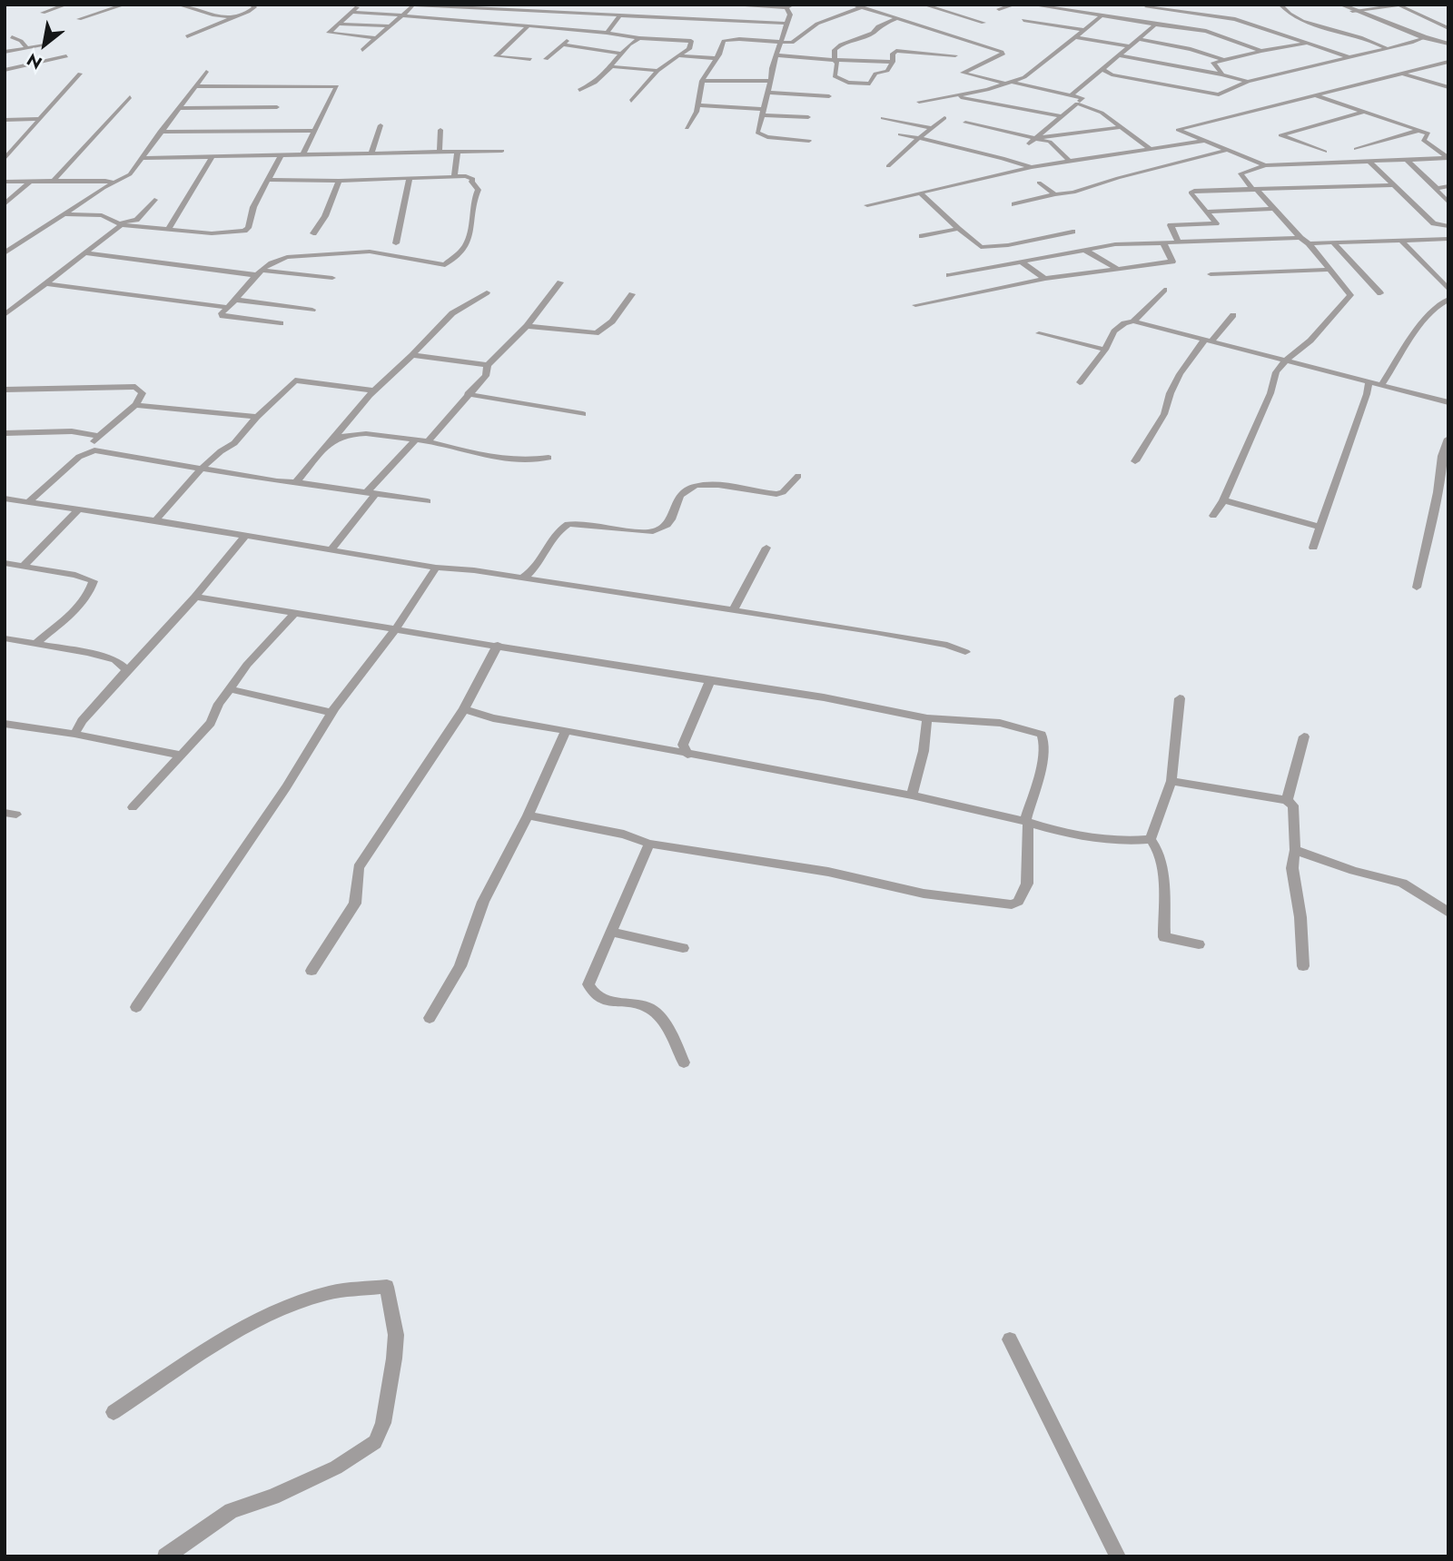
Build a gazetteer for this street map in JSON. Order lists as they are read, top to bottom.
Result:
{
  "north": "bottom left"
}
